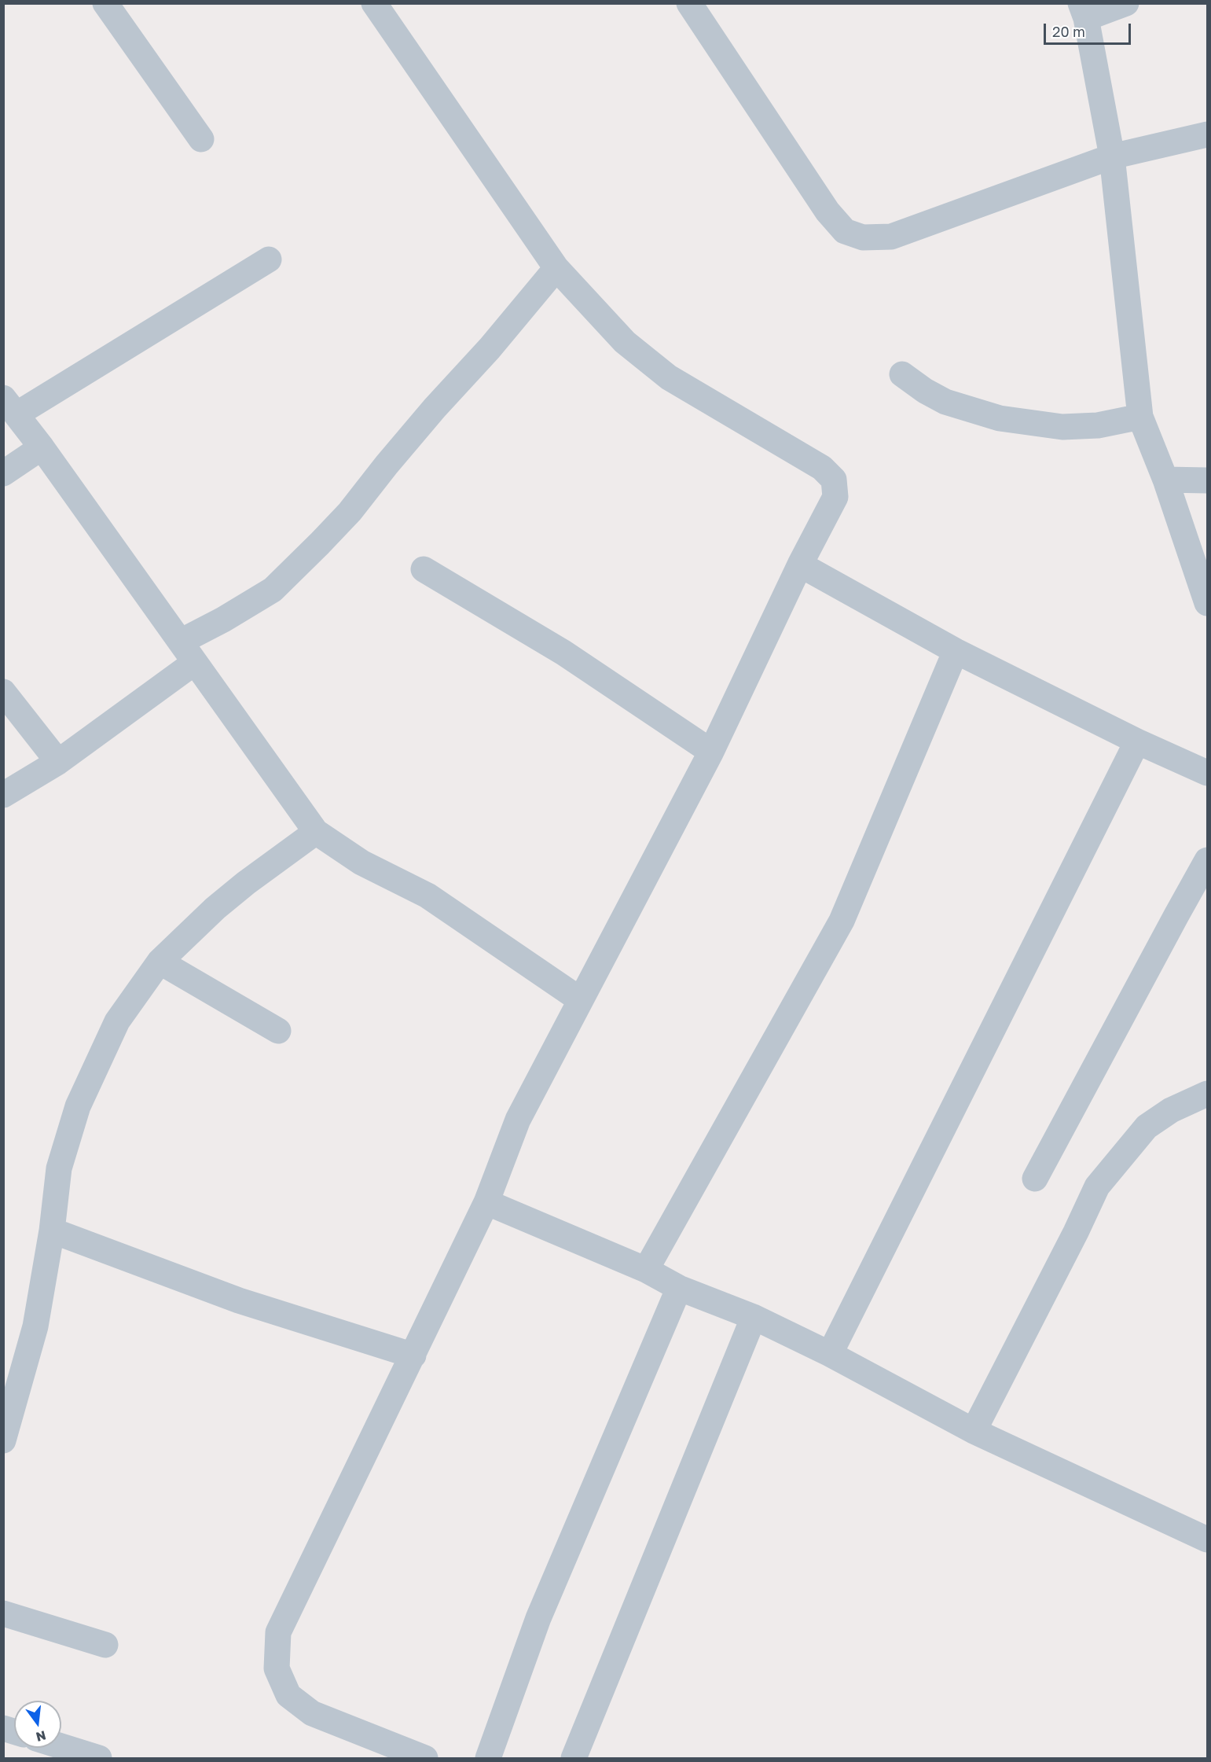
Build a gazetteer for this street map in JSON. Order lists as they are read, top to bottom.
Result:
{
  "scale_bar": "20 m",
  "north": "bottom"
}
